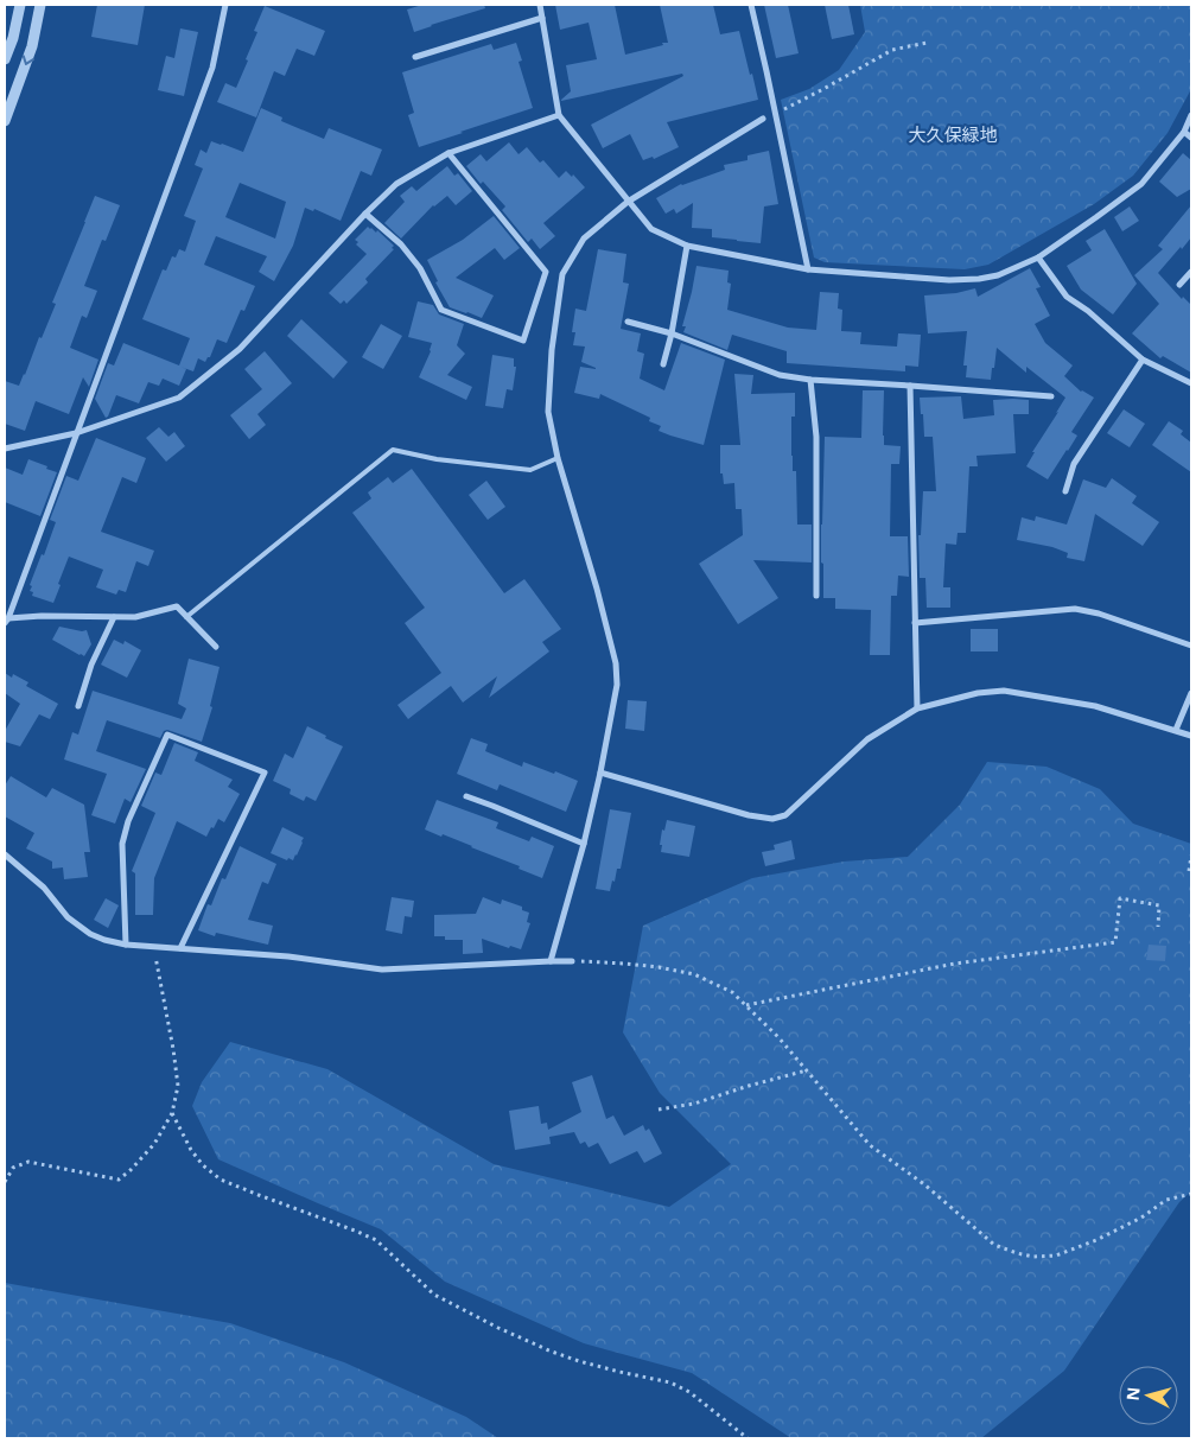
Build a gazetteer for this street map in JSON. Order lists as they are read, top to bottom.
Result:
{
  "parks": ["大久保緑地"],
  "north": "left"
}
